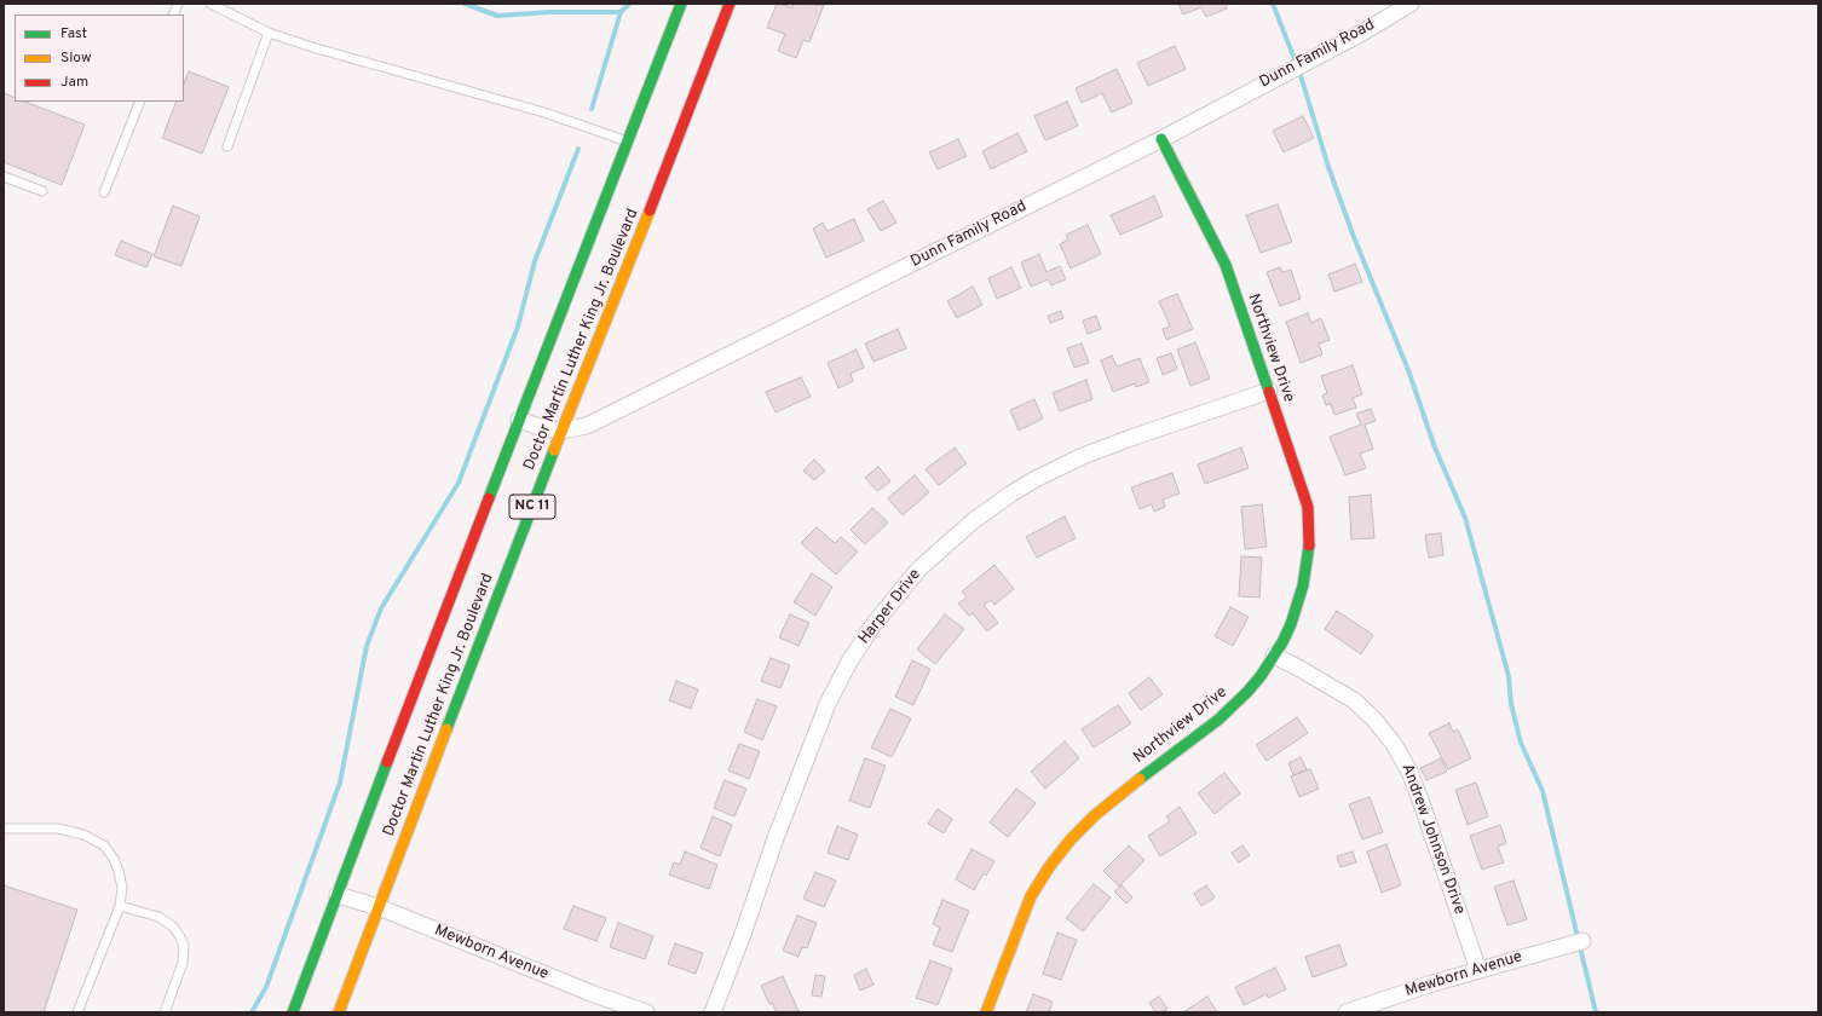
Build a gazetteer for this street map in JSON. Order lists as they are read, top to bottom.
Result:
{
  "streets": {
    "main road": ["Doctor Martin Luther King Jr. Boulevard", "Northview Drive", "NC 11"],
    "street": [
      "Dunn Family Road",
      "Harper Drive",
      "Andrew Johnson Drive",
      "Mewborn Avenue"
    ]
  },
  "crossings": [
    ["Dunn Family Road", "Doctor Martin Luther King Jr. Boulevard"],
    ["Dunn Family Road", "Northview Drive"],
    ["Doctor Martin Luther King Jr. Boulevard", "Mewborn Avenue"],
    ["Northview Drive", "Harper Drive"],
    ["Northview Drive", "Andrew Johnson Drive"],
    ["Andrew Johnson Drive", "Mewborn Avenue"]
  ],
  "legend": ["Fast", "Slow", "Jam"]
}
